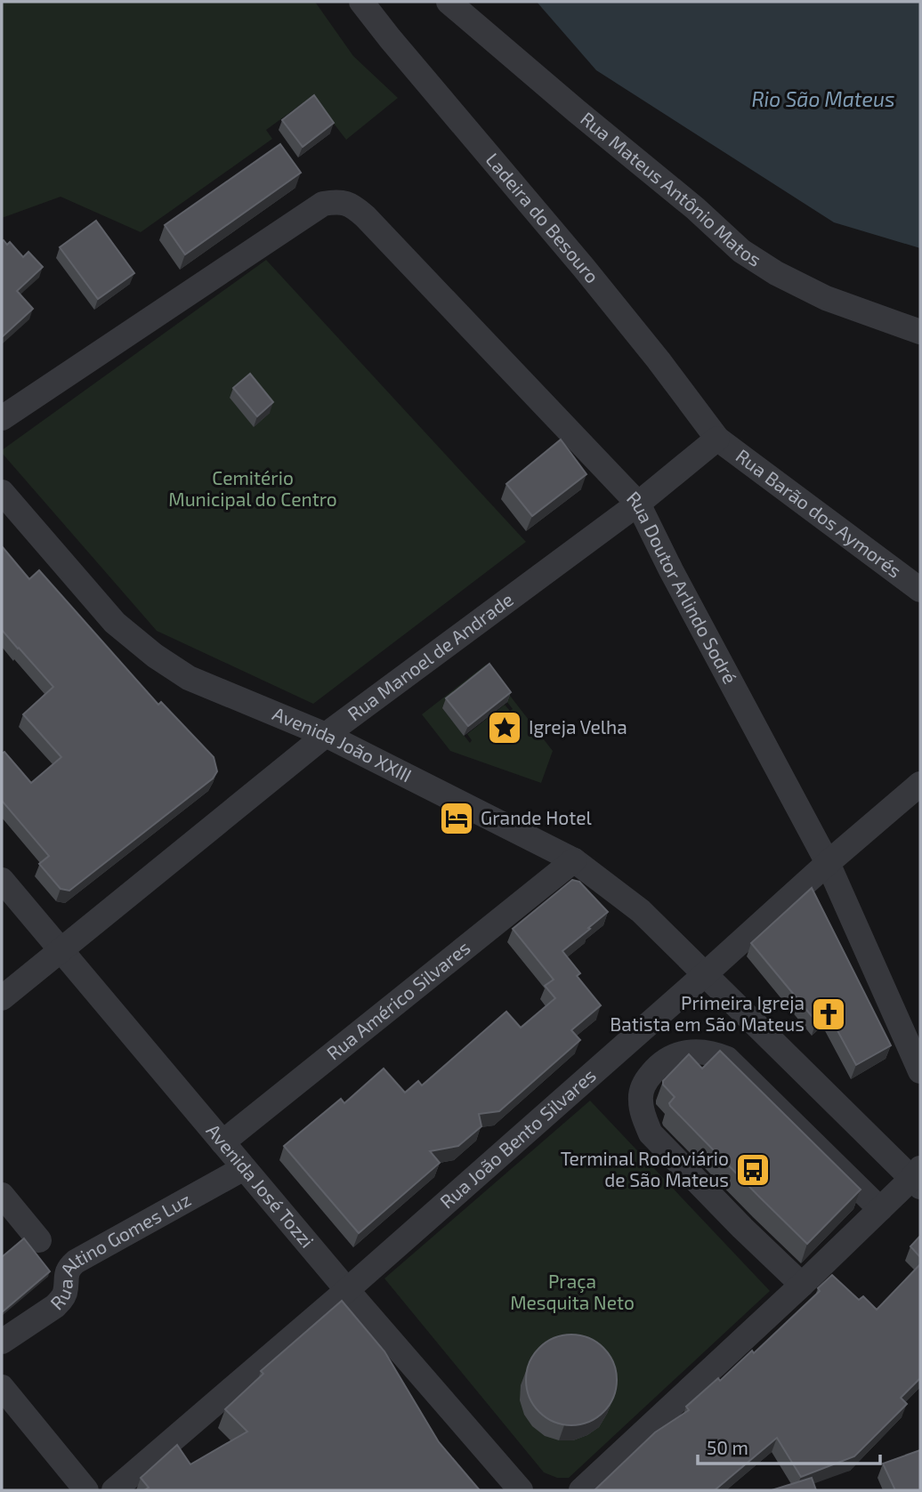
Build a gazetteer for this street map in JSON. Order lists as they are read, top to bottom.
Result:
{
  "streets": {
    "street": [
      "Rua Mateus Antônio Matos",
      "Ladeira do Besouro",
      "Rua Barão dos Aymorés",
      "Rua Doutor Arlindo Sodré",
      "Rua Manoel de Andrade",
      "Avenida João XXIII",
      "Rua Américo Silvares",
      "Rua João Bento Silvares",
      "Avenida José Tozzi",
      "Rua Altino Gomes Luz"
    ]
  },
  "crossings": [
    ["Ladeira do Besouro", "Rua Barão dos Aymorés"],
    ["Ladeira do Besouro", "Rua Manoel de Andrade"],
    ["Rua Barão dos Aymorés", "Rua Manoel de Andrade"],
    ["Rua Doutor Arlindo Sodré", "Rua Manoel de Andrade"],
    ["Rua Doutor Arlindo Sodré", "Rua João Bento Silvares"],
    ["Rua Manoel de Andrade", "Avenida João XXIII"],
    ["Rua Manoel de Andrade", "Avenida José Tozzi"],
    ["Avenida João XXIII", "Rua Américo Silvares"],
    ["Avenida João XXIII", "Rua João Bento Silvares"],
    ["Rua Américo Silvares", "Avenida José Tozzi"],
    ["Rua João Bento Silvares", "Avenida José Tozzi"],
    ["Avenida José Tozzi", "Rua Altino Gomes Luz"]
  ],
  "water": ["Rio São Mateus"],
  "parks": ["Cemitério Municipal do Centro", "Praça Mesquita Neto"],
  "places": {
    "place": ["Igreja Velha"],
    "hotel": ["Grande Hotel"],
    "church": ["Primeira Igreja Batista em São Mateus"],
    "bus stop": ["Terminal Rodoviário de São Mateus"]
  },
  "scale_bar": "50 m"
}
